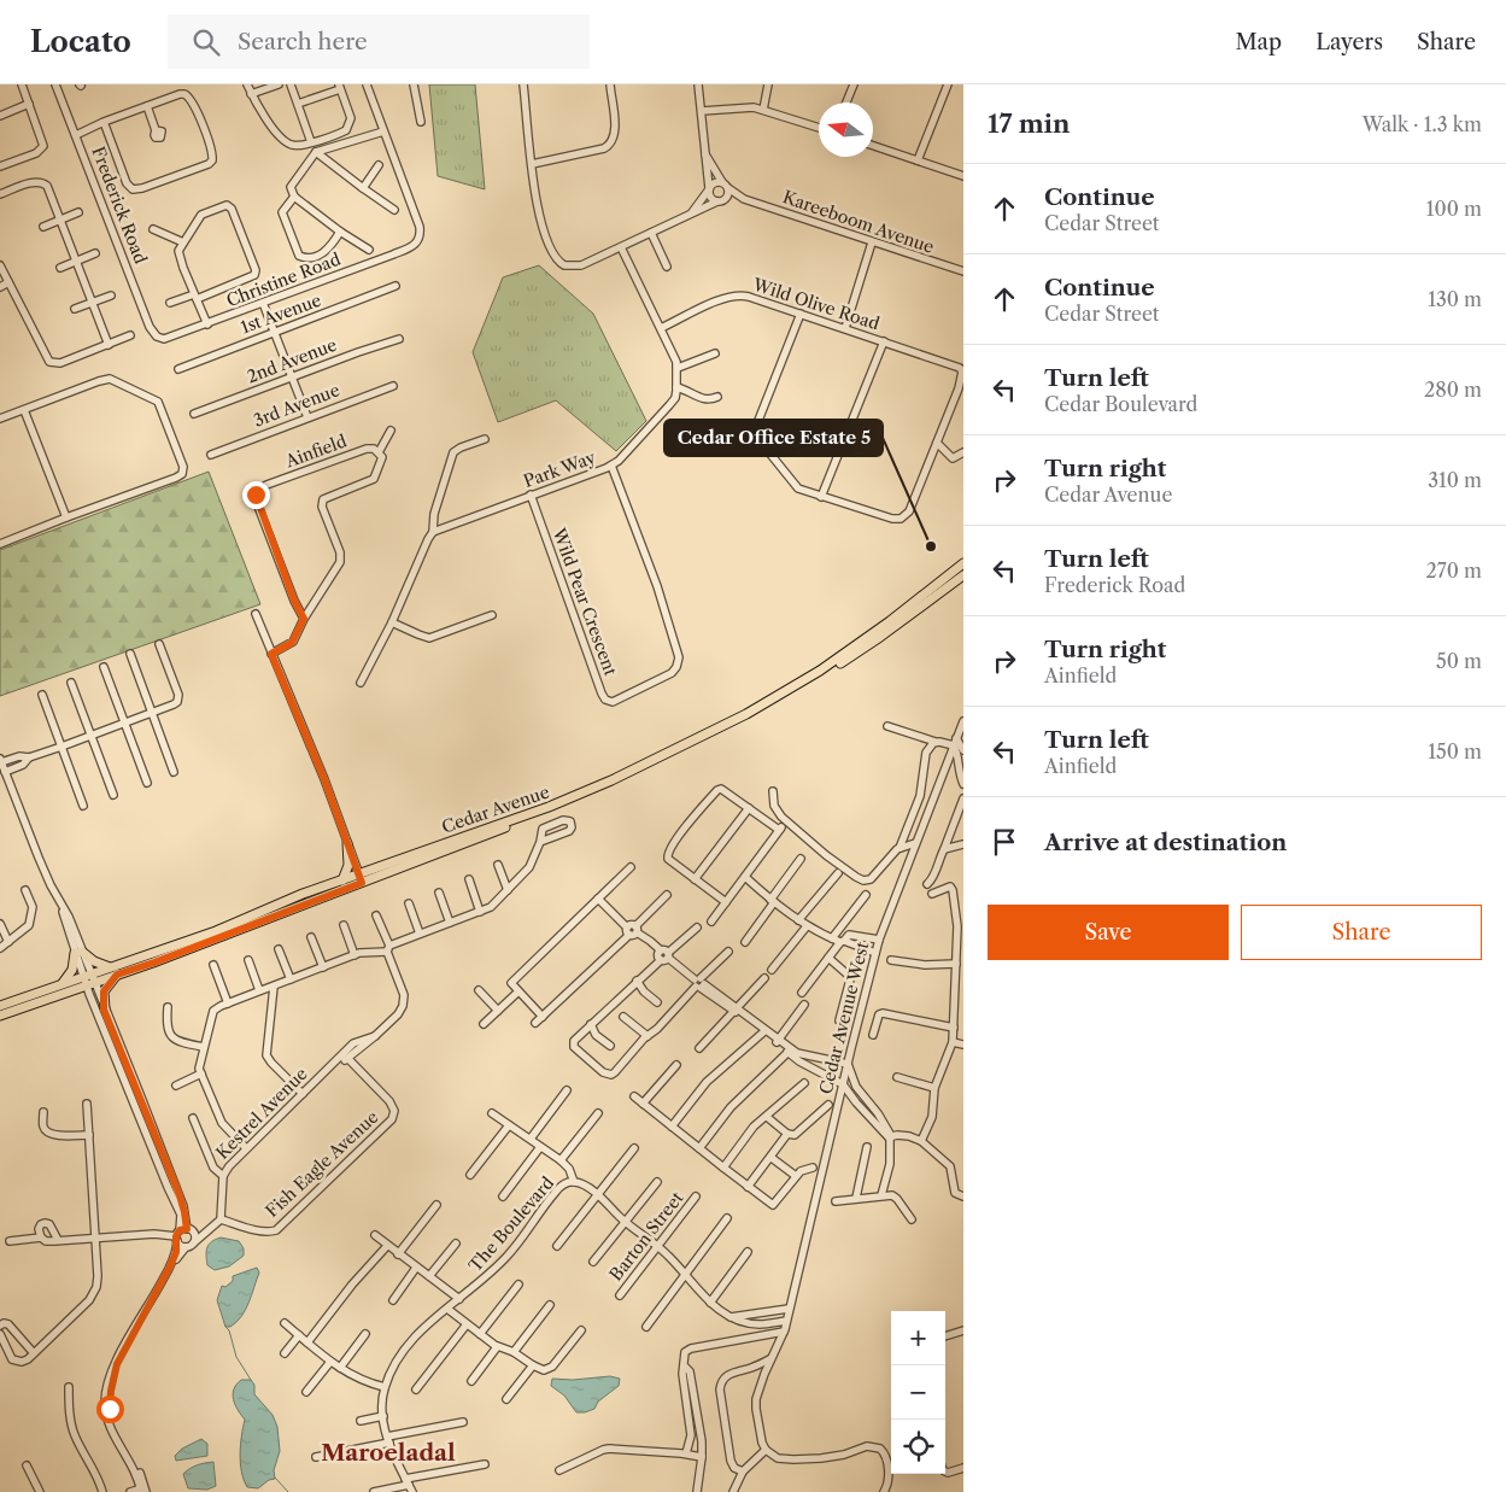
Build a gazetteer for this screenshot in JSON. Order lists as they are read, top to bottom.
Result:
{
  "streets": {
    "main road": ["Cedar Avenue"],
    "street": [
      "Frederick Road",
      "Kareeboom Avenue",
      "Christine Road",
      "Wild Olive Road",
      "1st Avenue",
      "2nd Avenue",
      "3rd Avenue",
      "Ainfield",
      "Park Way",
      "Wild Pear Crescent",
      "Cedar Avenue West",
      "Kestrel Avenue",
      "Fish Eagle Avenue",
      "The Boulevard",
      "Barton Street"
    ]
  },
  "crossings": [
    ["Frederick Road", "Christine Road"],
    ["Wild Olive Road", "Park Way"],
    ["Park Way", "Wild Pear Crescent"],
    ["Cedar Avenue West", "The Boulevard"],
    ["Kestrel Avenue", "Fish Eagle Avenue"],
    ["The Boulevard", "Barton Street"]
  ],
  "districts": ["Maroeladal"],
  "places": ["Cedar Office Estate 5"],
  "north": "left",
  "page": {
    "header": "Locato",
    "search": "Search here",
    "nav": ["Map", "Layers", "Share"],
    "heading": ["17 min", "Walk · 1.3 km"],
    "list": [
      ["Continue", "Cedar Street", "100 m"],
      ["Continue", "Cedar Street", "130 m"],
      ["Turn left", "Cedar Boulevard", "280 m"],
      ["Turn right", "Cedar Avenue", "310 m"],
      ["Turn left", "Frederick Road", "270 m"],
      ["Turn right", "Ainfield", "50 m"],
      ["Turn left", "Ainfield", "150 m"],
      "Arrive at destination"
    ],
    "buttons": ["Save", "Share"],
    "map_buttons": ["+", "−"]
  }
}
